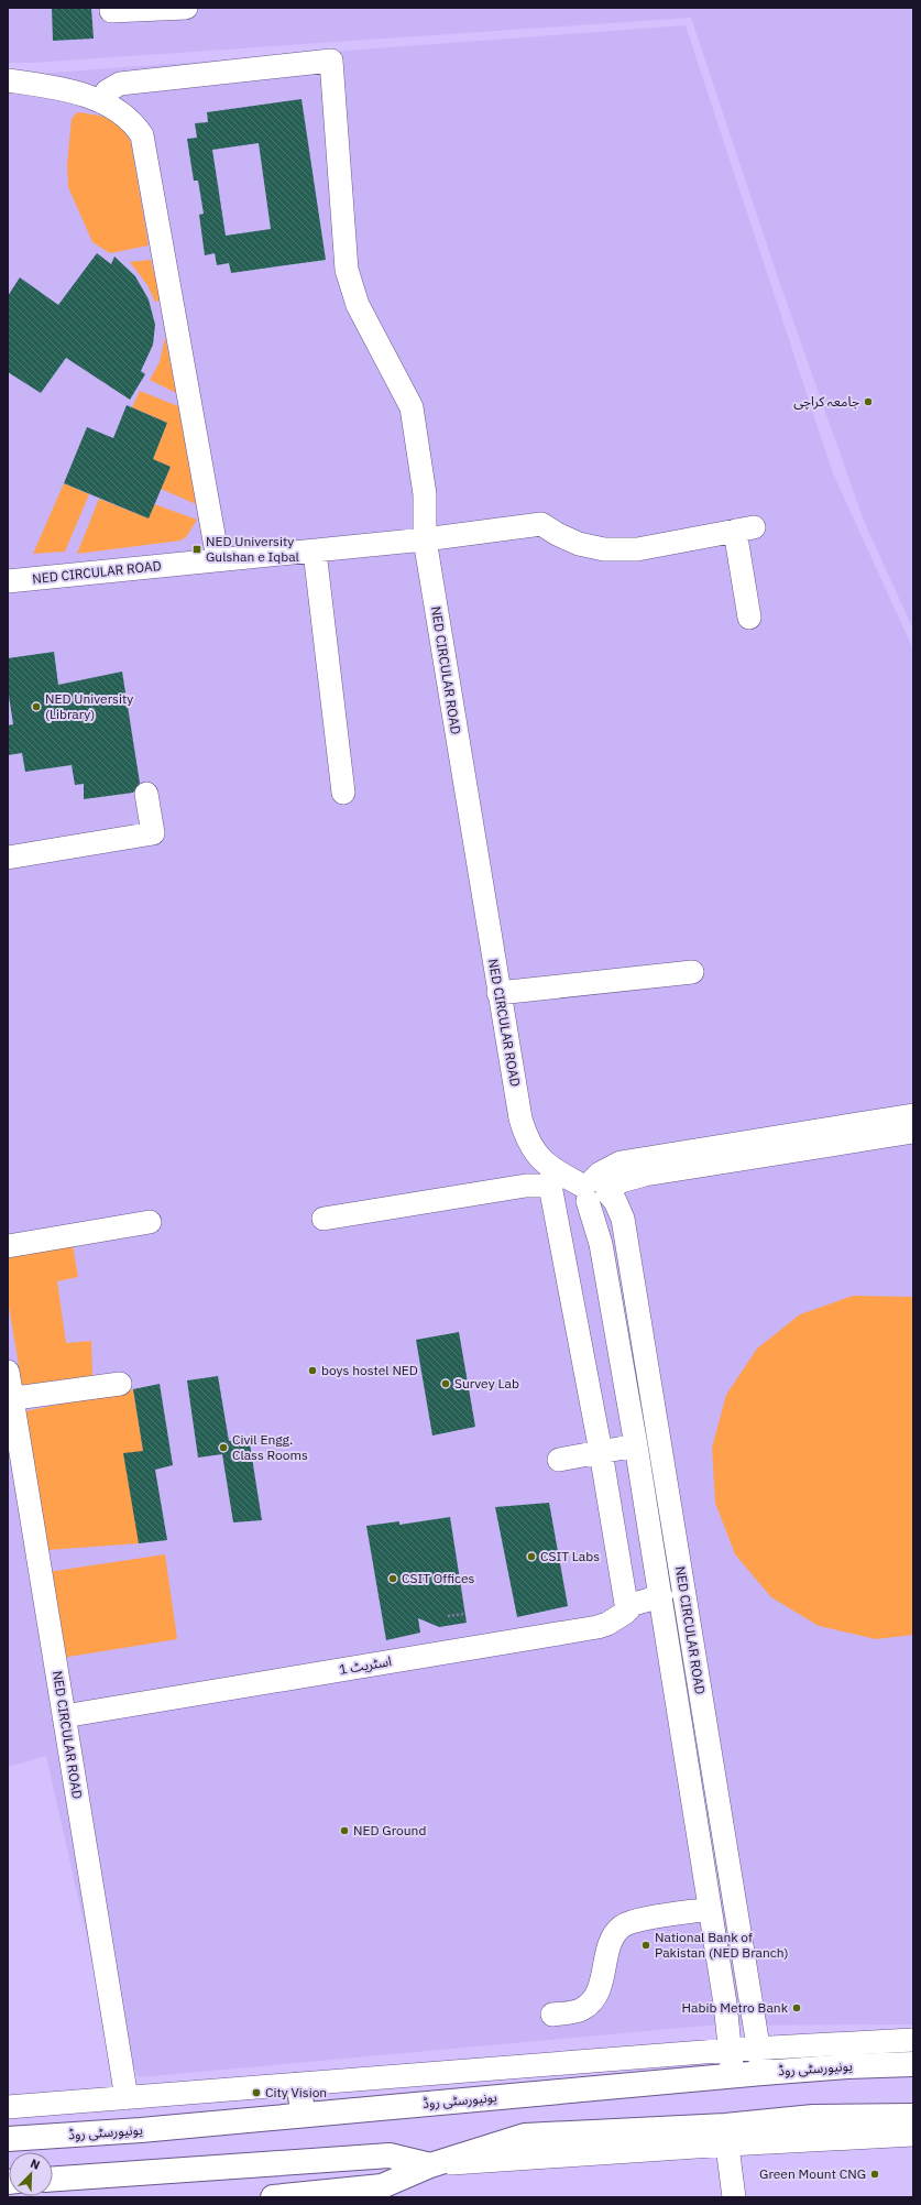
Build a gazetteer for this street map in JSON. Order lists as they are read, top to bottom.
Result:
{
  "streets": {
    "main road": ["یونیورسٹی روڈ"],
    "street": ["NED CIRCULAR ROAD", "اسٹریٹ 1"]
  },
  "crossings": [
    ["NED CIRCULAR ROAD", "اسٹریٹ 1"],
    ["NED CIRCULAR ROAD", "یونیورسٹی روڈ"]
  ],
  "places": {
    "other": [
      "جامعہ کراچی",
      "NED University (Library)",
      "boys hostel NED",
      "Survey Lab",
      "Civil Engg. Class Rooms",
      "CSIT Labs",
      "CSIT Offices",
      "NED Ground",
      "National Bank of Pakistan (NED Branch)",
      "Habib Metro Bank",
      "City Vision",
      "Green Mount CNG"
    ],
    "transit": ["NED University Gulshan e Iqbal"]
  },
  "north": "top right"
}
